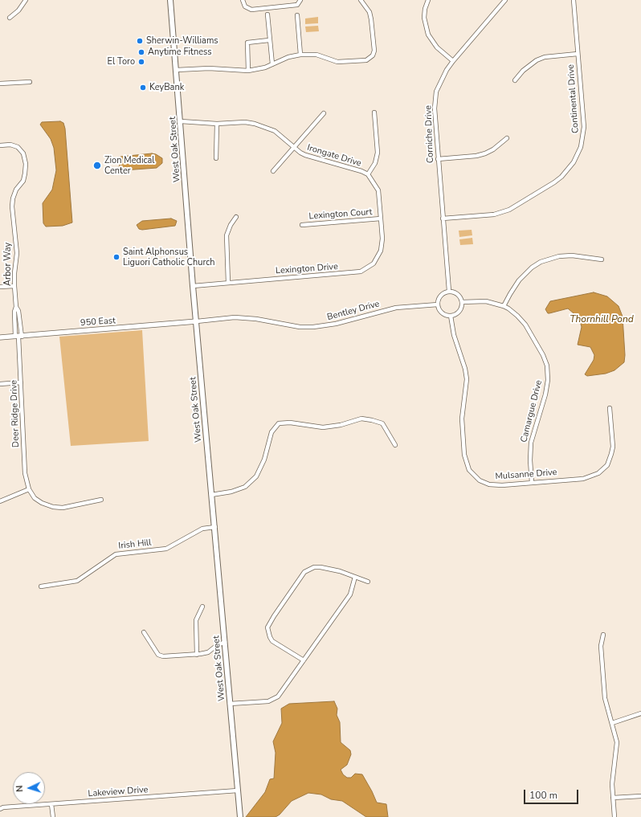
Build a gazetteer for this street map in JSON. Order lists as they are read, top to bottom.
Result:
{
  "streets": {
    "main road": ["West Oak Street"],
    "street": [
      "Continental Drive",
      "Corniche Drive",
      "Irongate Drive",
      "Lexington Court",
      "Arbor Way",
      "Lexington Drive",
      "Bentley Drive",
      "950 East",
      "Camargue Drive",
      "Deer Ridge Drive",
      "Mulsanne Drive",
      "Irish Hill",
      "Lakeview Drive"
    ]
  },
  "crossings": [
    ["Continental Drive", "Corniche Drive"],
    ["Corniche Drive", "Bentley Drive"],
    ["Corniche Drive", "Camargue Drive"],
    ["Corniche Drive", "Mulsanne Drive"],
    ["West Oak Street", "Irongate Drive"],
    ["West Oak Street", "Lexington Drive"],
    ["West Oak Street", "Bentley Drive"],
    ["West Oak Street", "950 East"],
    ["West Oak Street", "Irish Hill"],
    ["West Oak Street", "Lakeview Drive"],
    ["Irongate Drive", "Lexington Court"],
    ["Irongate Drive", "Lexington Drive"],
    ["Lexington Court", "Lexington Drive"],
    ["Arbor Way", "950 East"],
    ["Arbor Way", "Deer Ridge Drive"],
    ["Bentley Drive", "950 East"],
    ["Bentley Drive", "Camargue Drive"],
    ["Bentley Drive", "Mulsanne Drive"],
    ["950 East", "Deer Ridge Drive"],
    ["Camargue Drive", "Mulsanne Drive"]
  ],
  "water": ["Thornhill Pond"],
  "places": [
    "Sherwin-Williams",
    "Anytime Fitness",
    "El Toro",
    "KeyBank",
    "Zion Medical Center",
    "Saint Alphonsus Liguori Catholic Church"
  ],
  "scale_bar": "100 m",
  "north": "left"
}
